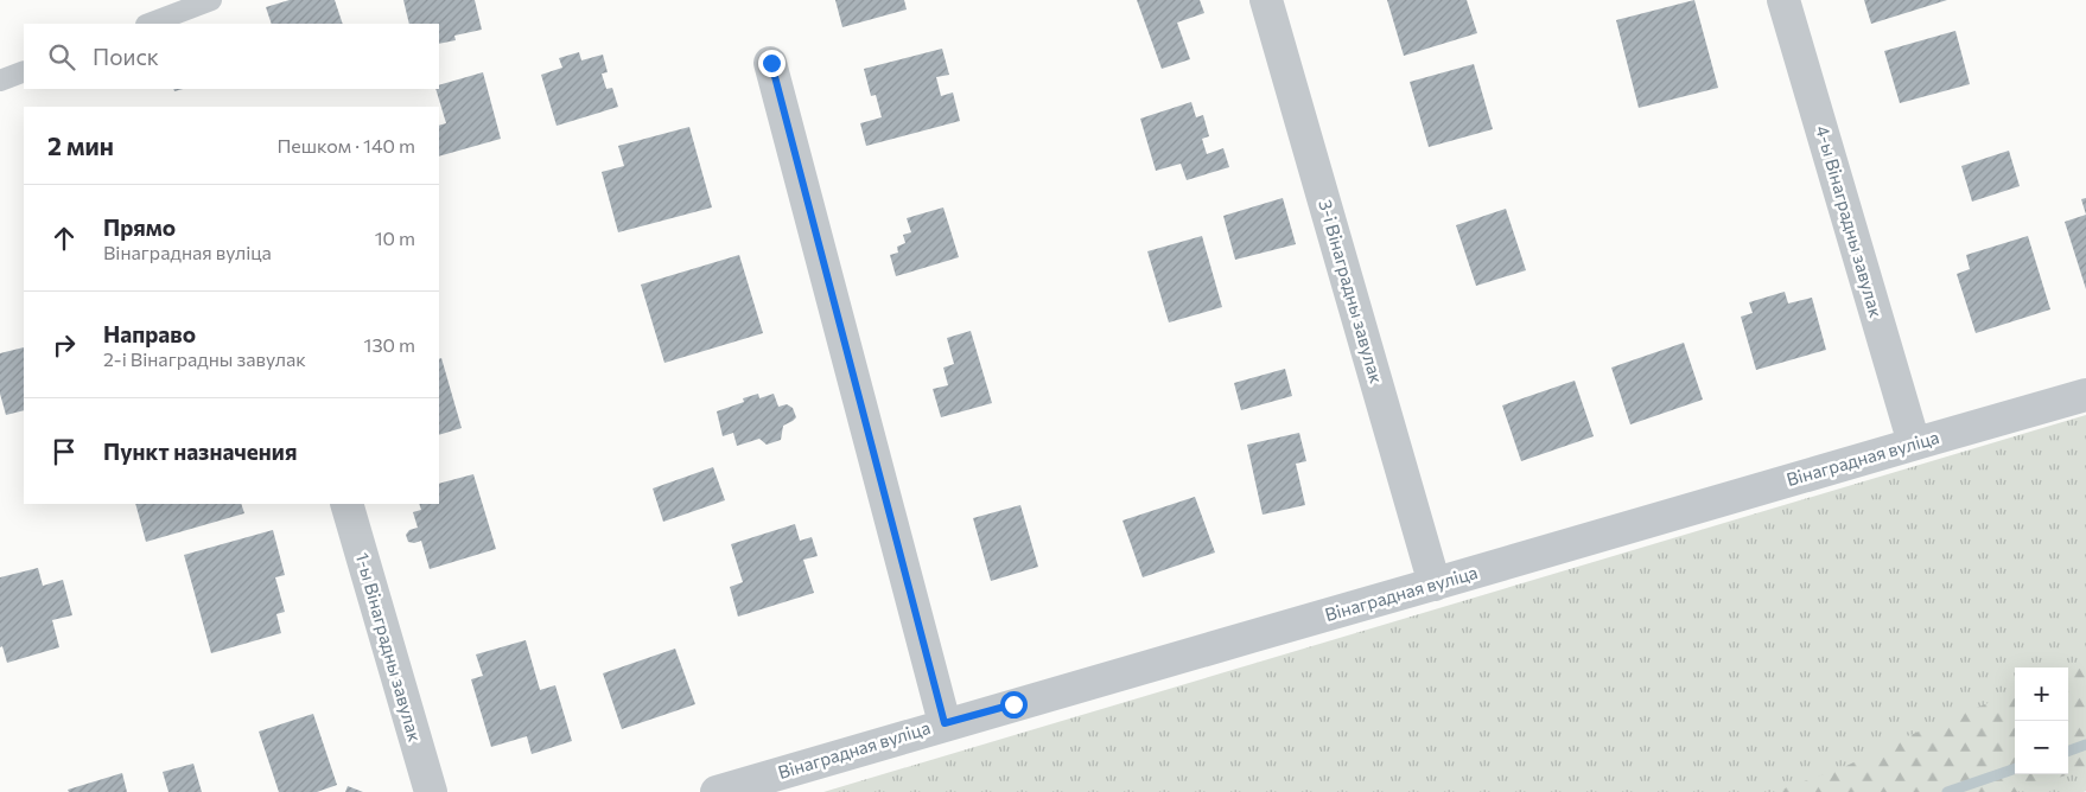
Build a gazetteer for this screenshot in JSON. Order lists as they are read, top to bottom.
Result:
{
  "streets": {
    "street": [
      "4-ы Вінаградны завулак",
      "3-і Вінаградны завулак",
      "Вінаградная вуліца",
      "1-ы Вінаградны завулак"
    ]
  },
  "crossings": [
    ["4-ы Вінаградны завулак", "Вінаградная вуліца"],
    ["3-і Вінаградны завулак", "Вінаградная вуліца"]
  ],
  "page": {
    "search": "Поиск",
    "heading": ["2 мин", "Пешком · 140 m"],
    "list": [
      ["Прямо", "Вінаградная вуліца", "10 m"],
      ["Направо", "2-і Вінаградны завулак", "130 m"],
      "Пункт назначения"
    ],
    "map_buttons": ["+", "−"]
  }
}
